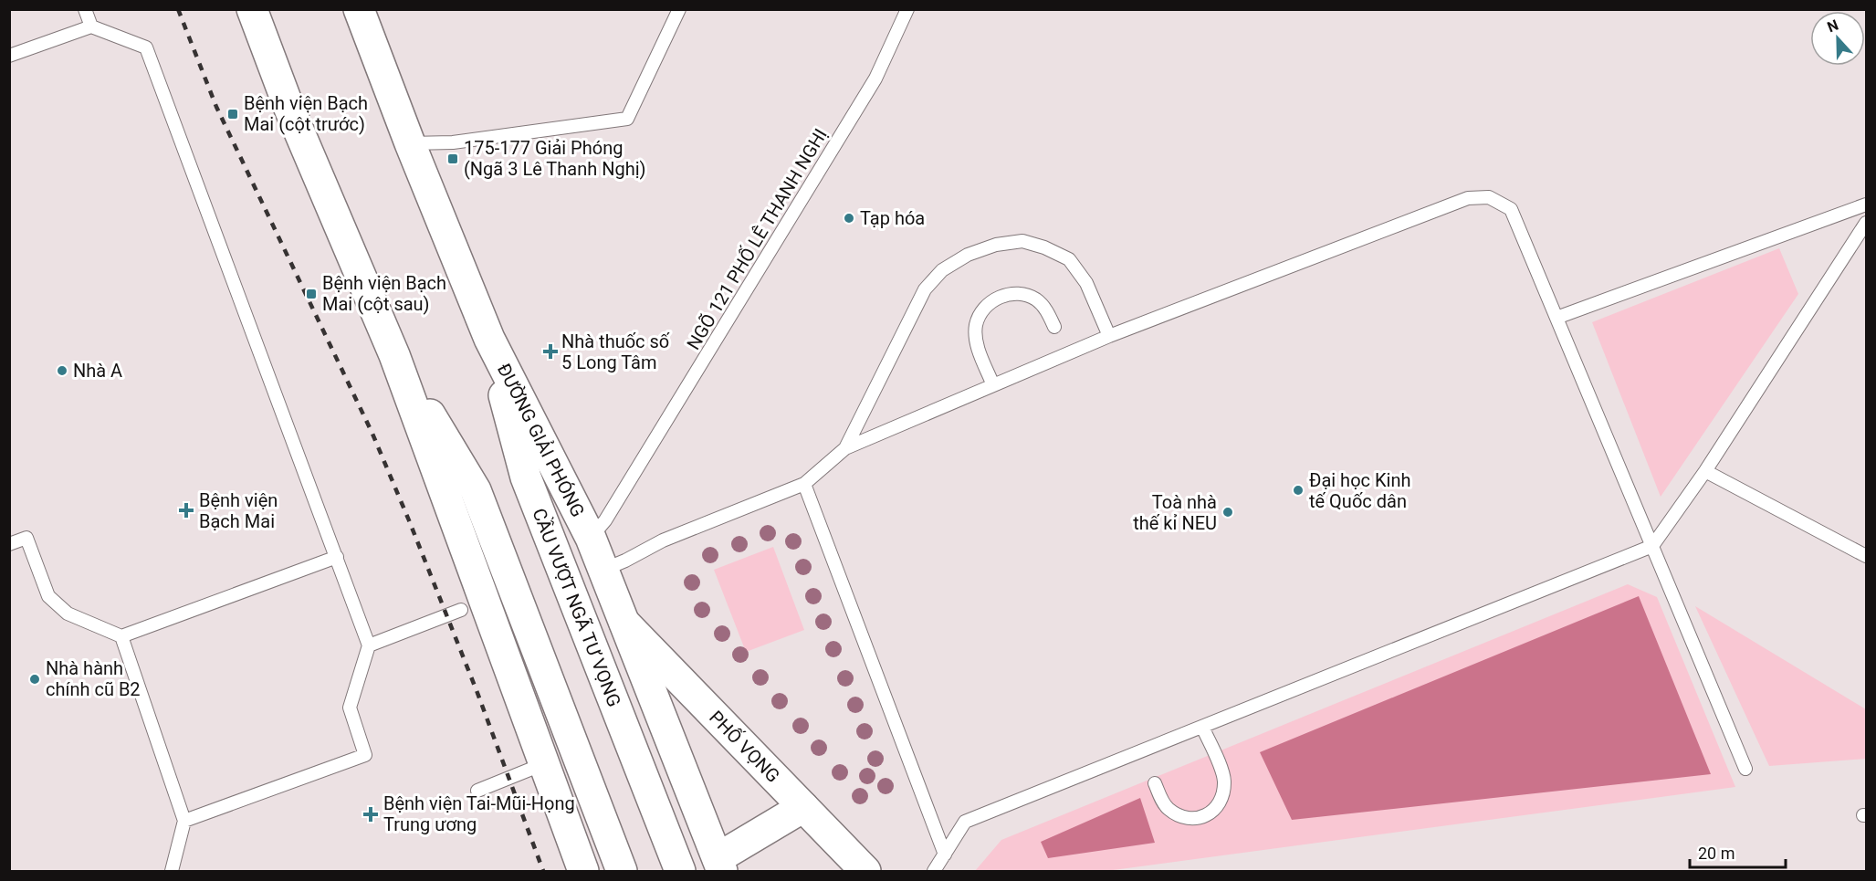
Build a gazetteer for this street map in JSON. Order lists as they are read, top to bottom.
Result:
{
  "streets": {
    "main road": ["ĐƯỜNG GIẢI PHÓNG", "CẦU VƯỢT NGÃ TƯ VỌNG", "PHỐ VỌNG"],
    "lane": ["NGÕ 121 PHỐ LÊ THANH NGHỊ"]
  },
  "crossings": [
    ["NGÕ 121 PHỐ LÊ THANH NGHỊ", "ĐƯỜNG GIẢI PHÓNG"],
    ["ĐƯỜNG GIẢI PHÓNG", "CẦU VƯỢT NGÃ TƯ VỌNG"],
    ["ĐƯỜNG GIẢI PHÓNG", "PHỐ VỌNG"]
  ],
  "places": {
    "transit": ["Bệnh viện Bạch Mai (cột trước)", "175-177 Giải Phóng (Ngã 3 Lê Thanh Nghị)", "Bệnh viện Bạch Mai (cột sau)"],
    "other": [
      "Tạp hóa",
      "Nhà A",
      "Đại học Kinh tế Quốc dân",
      "Toà nhà thế kỉ NEU",
      "Nhà hành chính cũ B2"
    ],
    "health": ["Nhà thuốc số 5 Long Tâm", "Bệnh viện Bạch Mai", "Bệnh viện Tai-Mũi-Họng Trung ương"]
  },
  "scale_bar": "20 m",
  "north": "top"
}
